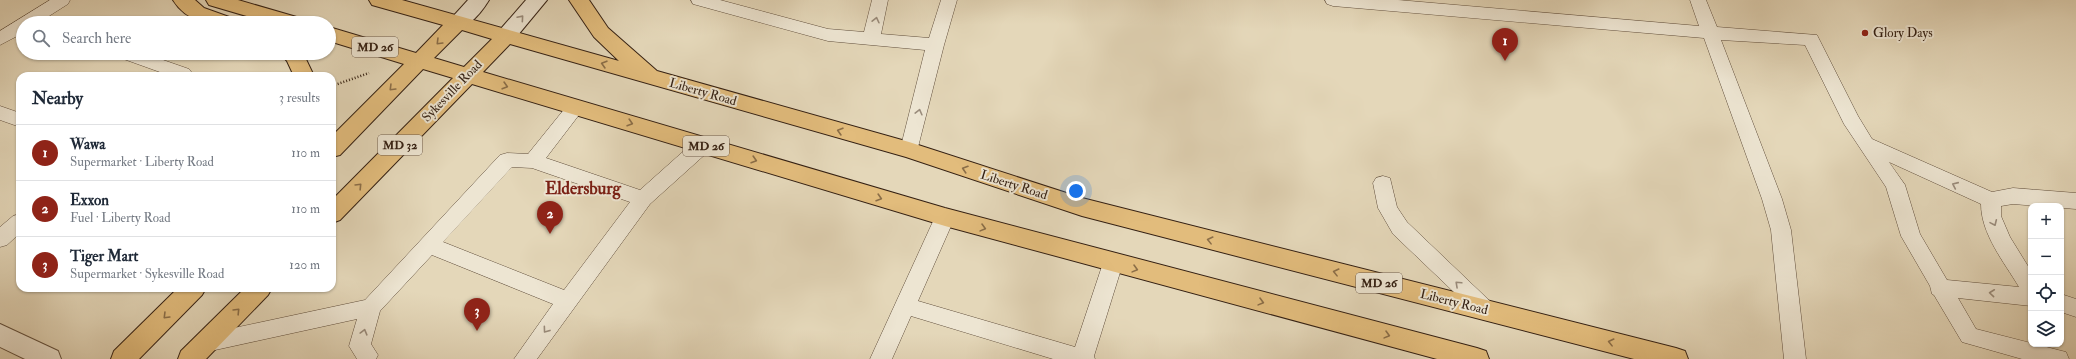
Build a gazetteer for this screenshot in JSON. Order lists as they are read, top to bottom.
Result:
{
  "streets": {
    "main road": [
      "MD 26",
      "Sykesville Road",
      "Liberty Road",
      "MD 32"
    ]
  },
  "crossings": [
    ["MD 26", "Sykesville Road"],
    ["Sykesville Road", "Liberty Road"]
  ],
  "districts": ["Eldersburg"],
  "places": ["Glory Days"],
  "page": {
    "search": "Search here",
    "pins": ["1", "2", "3"],
    "heading": ["Nearby", "3 results"],
    "list": [
      {
        "mark": "1",
        "name": "Wawa",
        "note": "Supermarket · Liberty Road",
        "value": "110 m"
      },
      {
        "mark": "2",
        "name": "Exxon",
        "note": "Fuel · Liberty Road",
        "value": "110 m"
      },
      {
        "mark": "3",
        "name": "Tiger Mart",
        "note": "Supermarket · Sykesville Road",
        "value": "120 m"
      }
    ],
    "map_buttons": ["+", "−"]
  }
}
